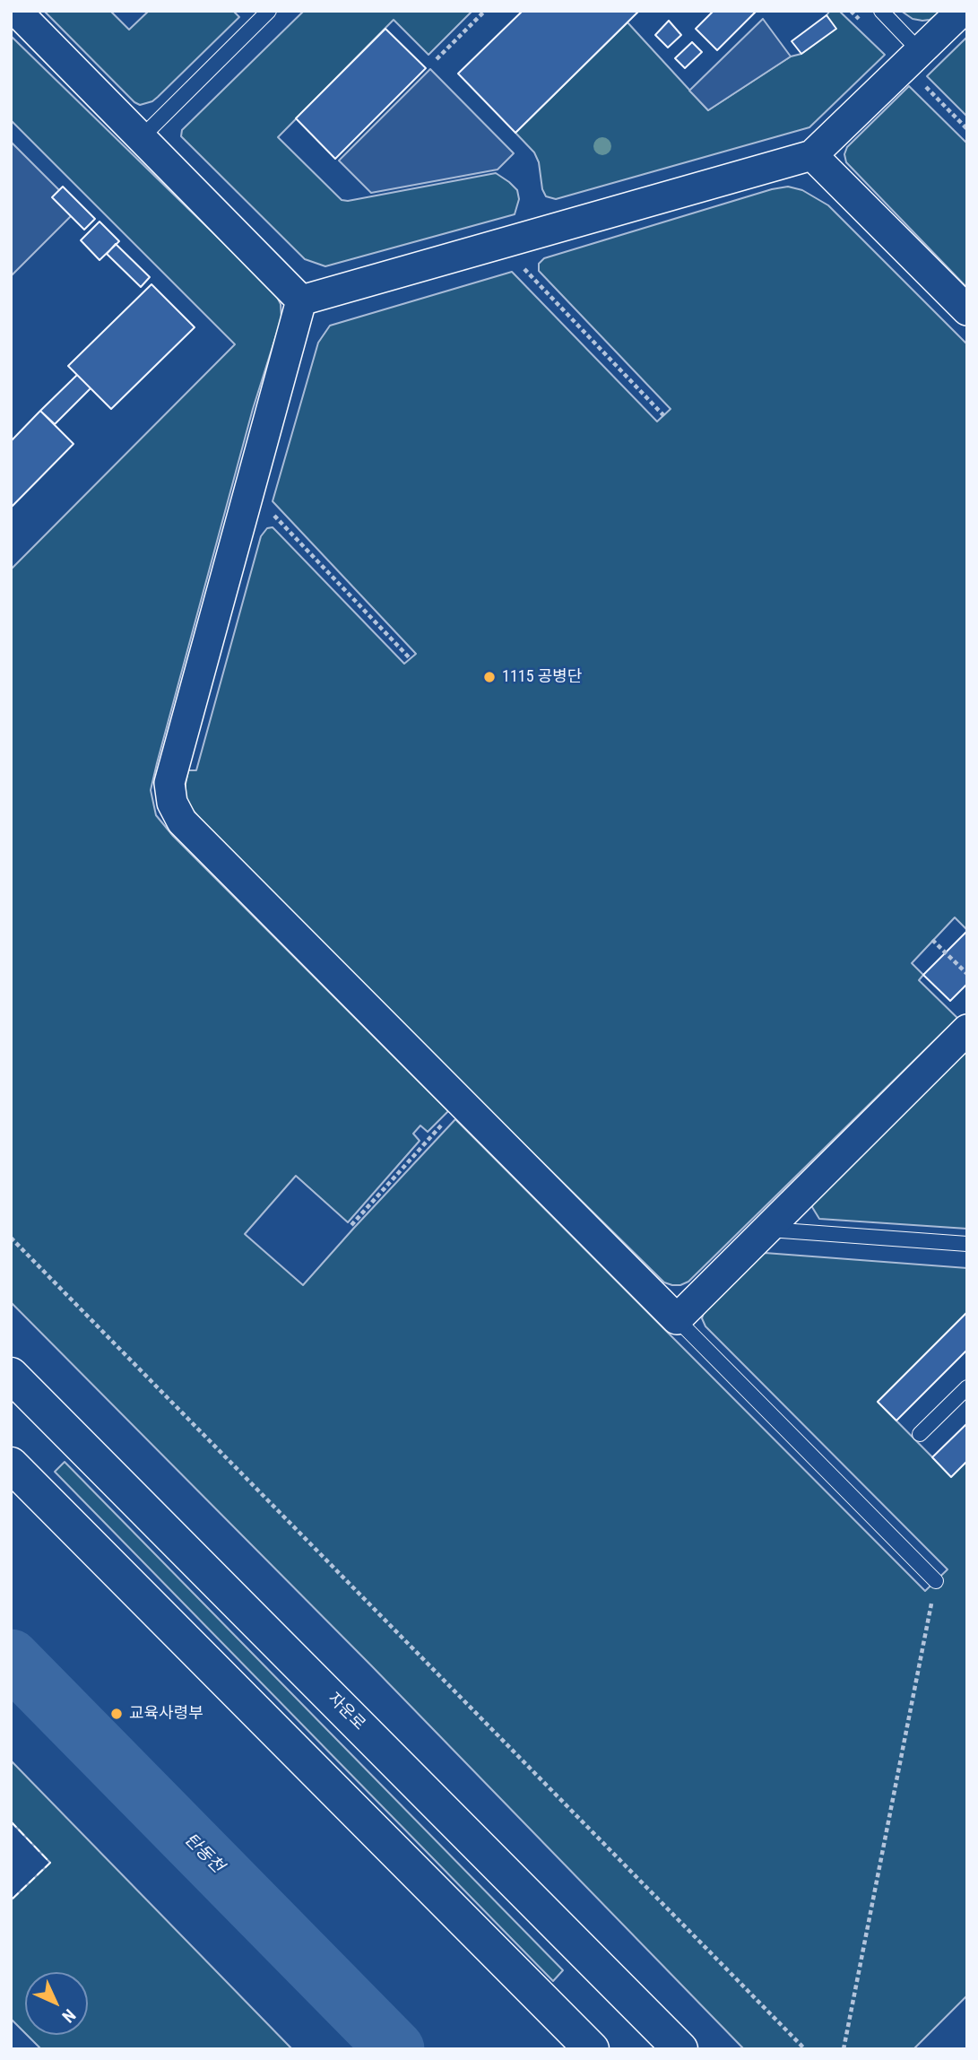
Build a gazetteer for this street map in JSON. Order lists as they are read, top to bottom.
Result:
{
  "streets": {
    "street": ["자운로"]
  },
  "water": ["탄동천"],
  "places": ["1115 공병단", "교육사령부"],
  "north": "bottom right"
}
